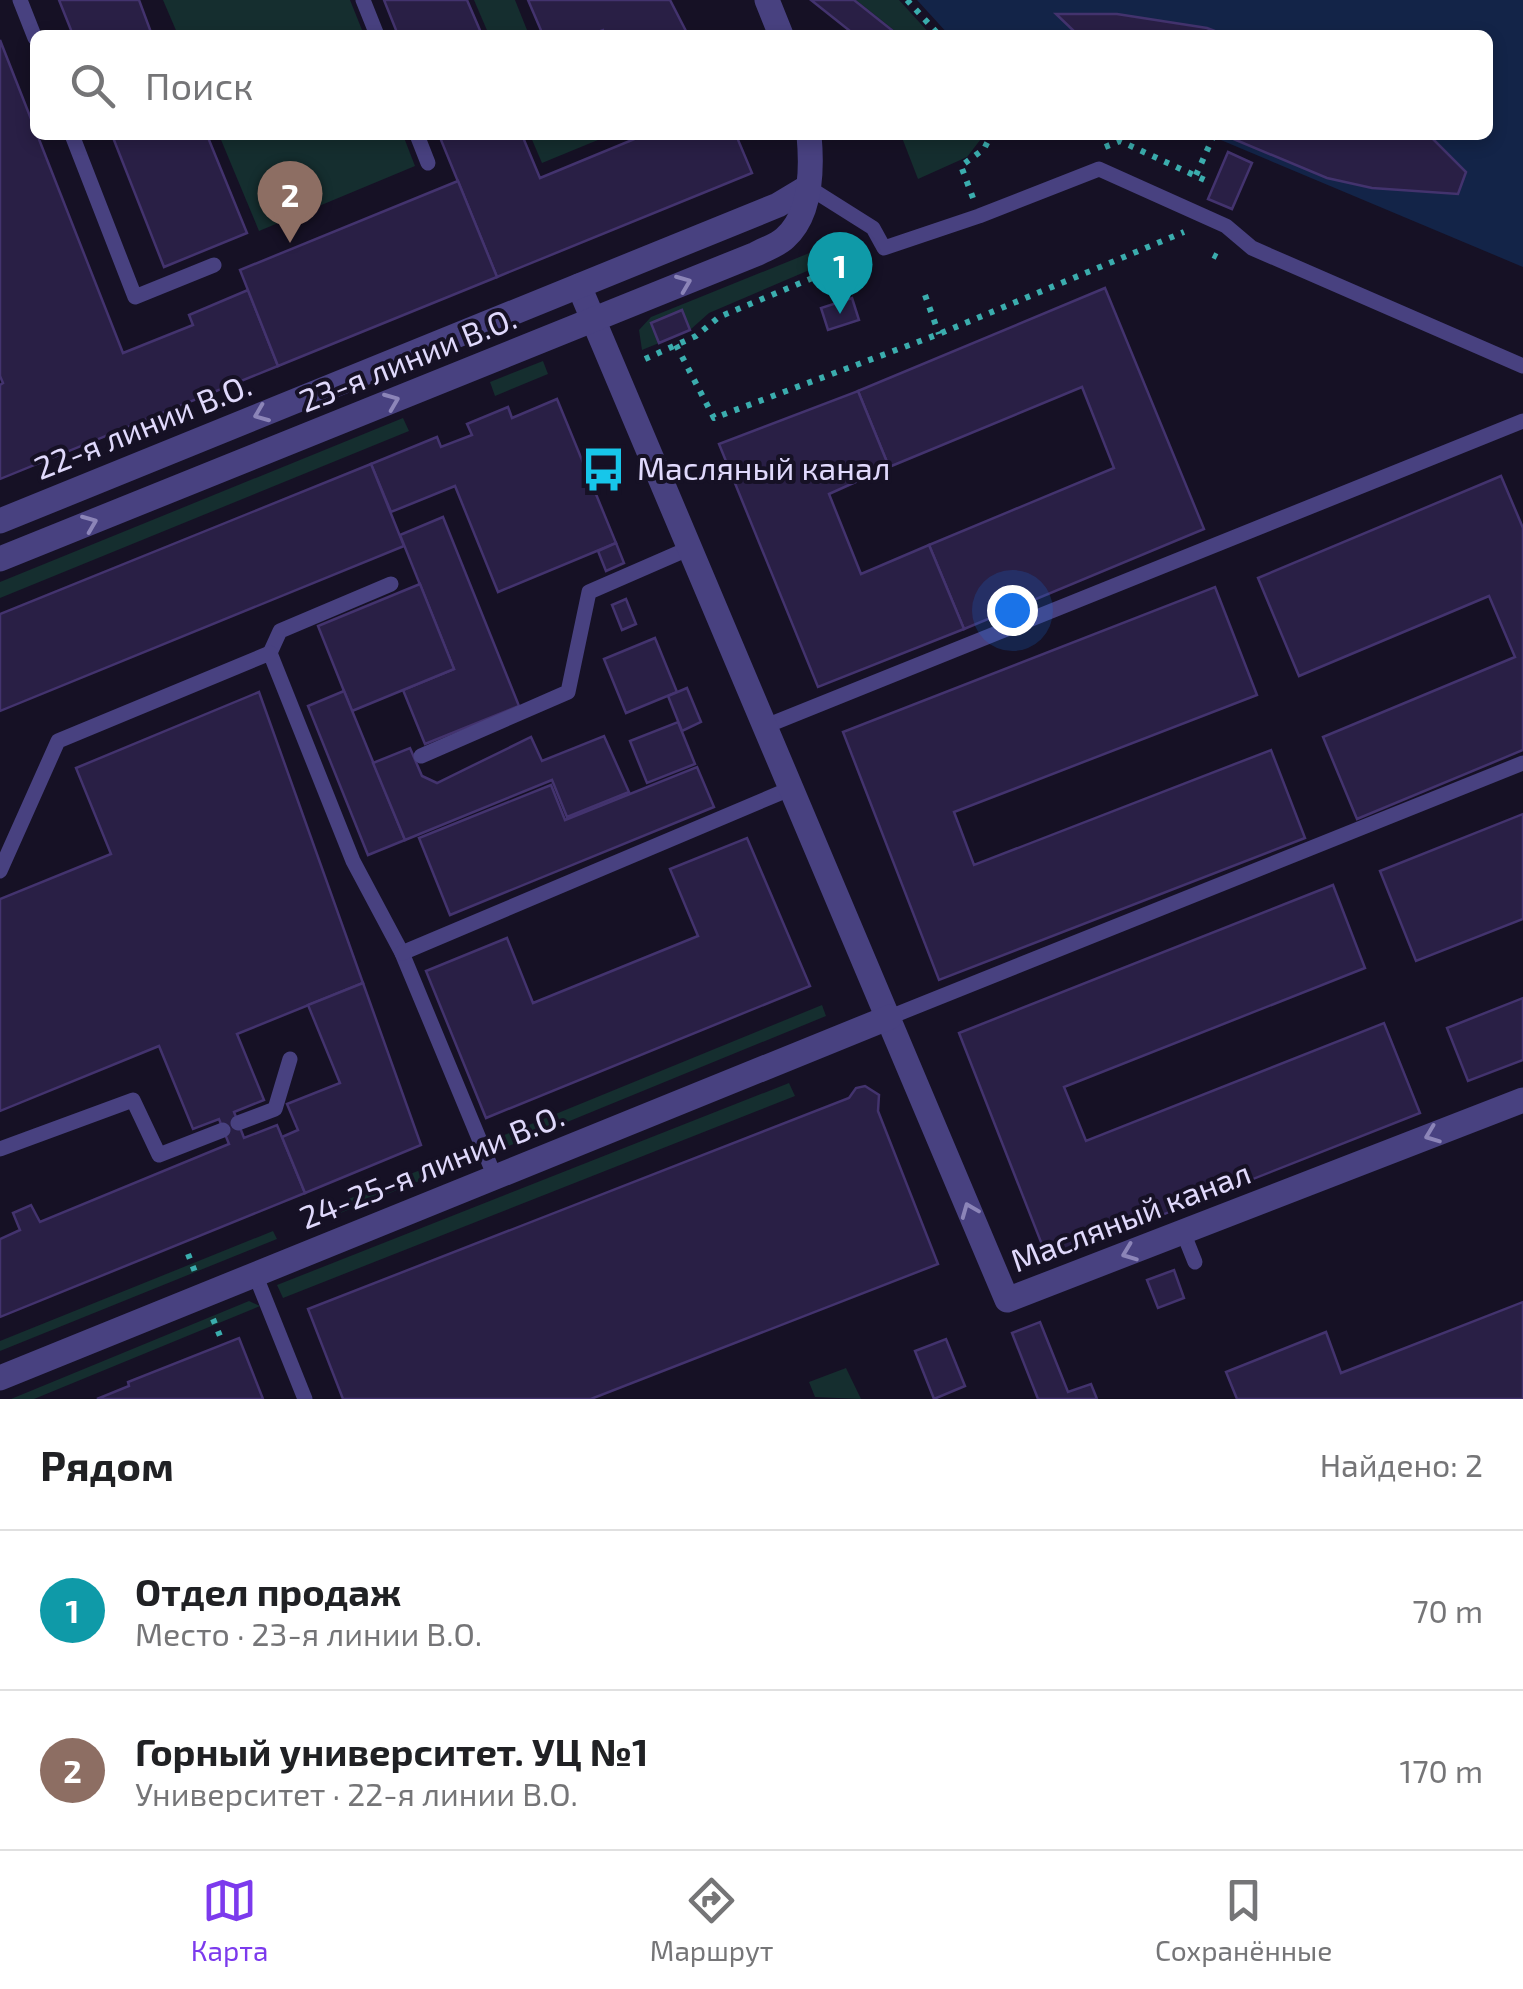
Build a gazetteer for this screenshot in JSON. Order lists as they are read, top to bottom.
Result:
{
  "streets": {
    "street": [
      "23-я линии В.О.",
      "22-я линии В.О.",
      "24-25-я линии В.О.",
      "Масляный канал"
    ]
  },
  "crossings": [
    ["23-я линии В.О.", "22-я линии В.О."],
    ["23-я линии В.О.", "Масляный канал"],
    ["22-я линии В.О.", "Масляный канал"],
    ["24-25-я линии В.О.", "Масляный канал"]
  ],
  "one_way": ["23-я линии В.О.", "22-я линии В.О."],
  "places": {
    "bus stop": ["Масляный канал"]
  },
  "page": {
    "search": "Поиск",
    "pins": ["2", "1"],
    "heading": ["Рядом", "Найдено: 2"],
    "list": [
      {
        "mark": "1",
        "name": "Отдел продаж",
        "note": "Место · 23-я линии В.О.",
        "value": "70 m"
      },
      {
        "mark": "2",
        "name": "Горный университет. УЦ №1",
        "note": "Университет · 22-я линии В.О.",
        "value": "170 m"
      }
    ],
    "nav": ["Карта", "Маршрут", "Сохранённые"]
  }
}
